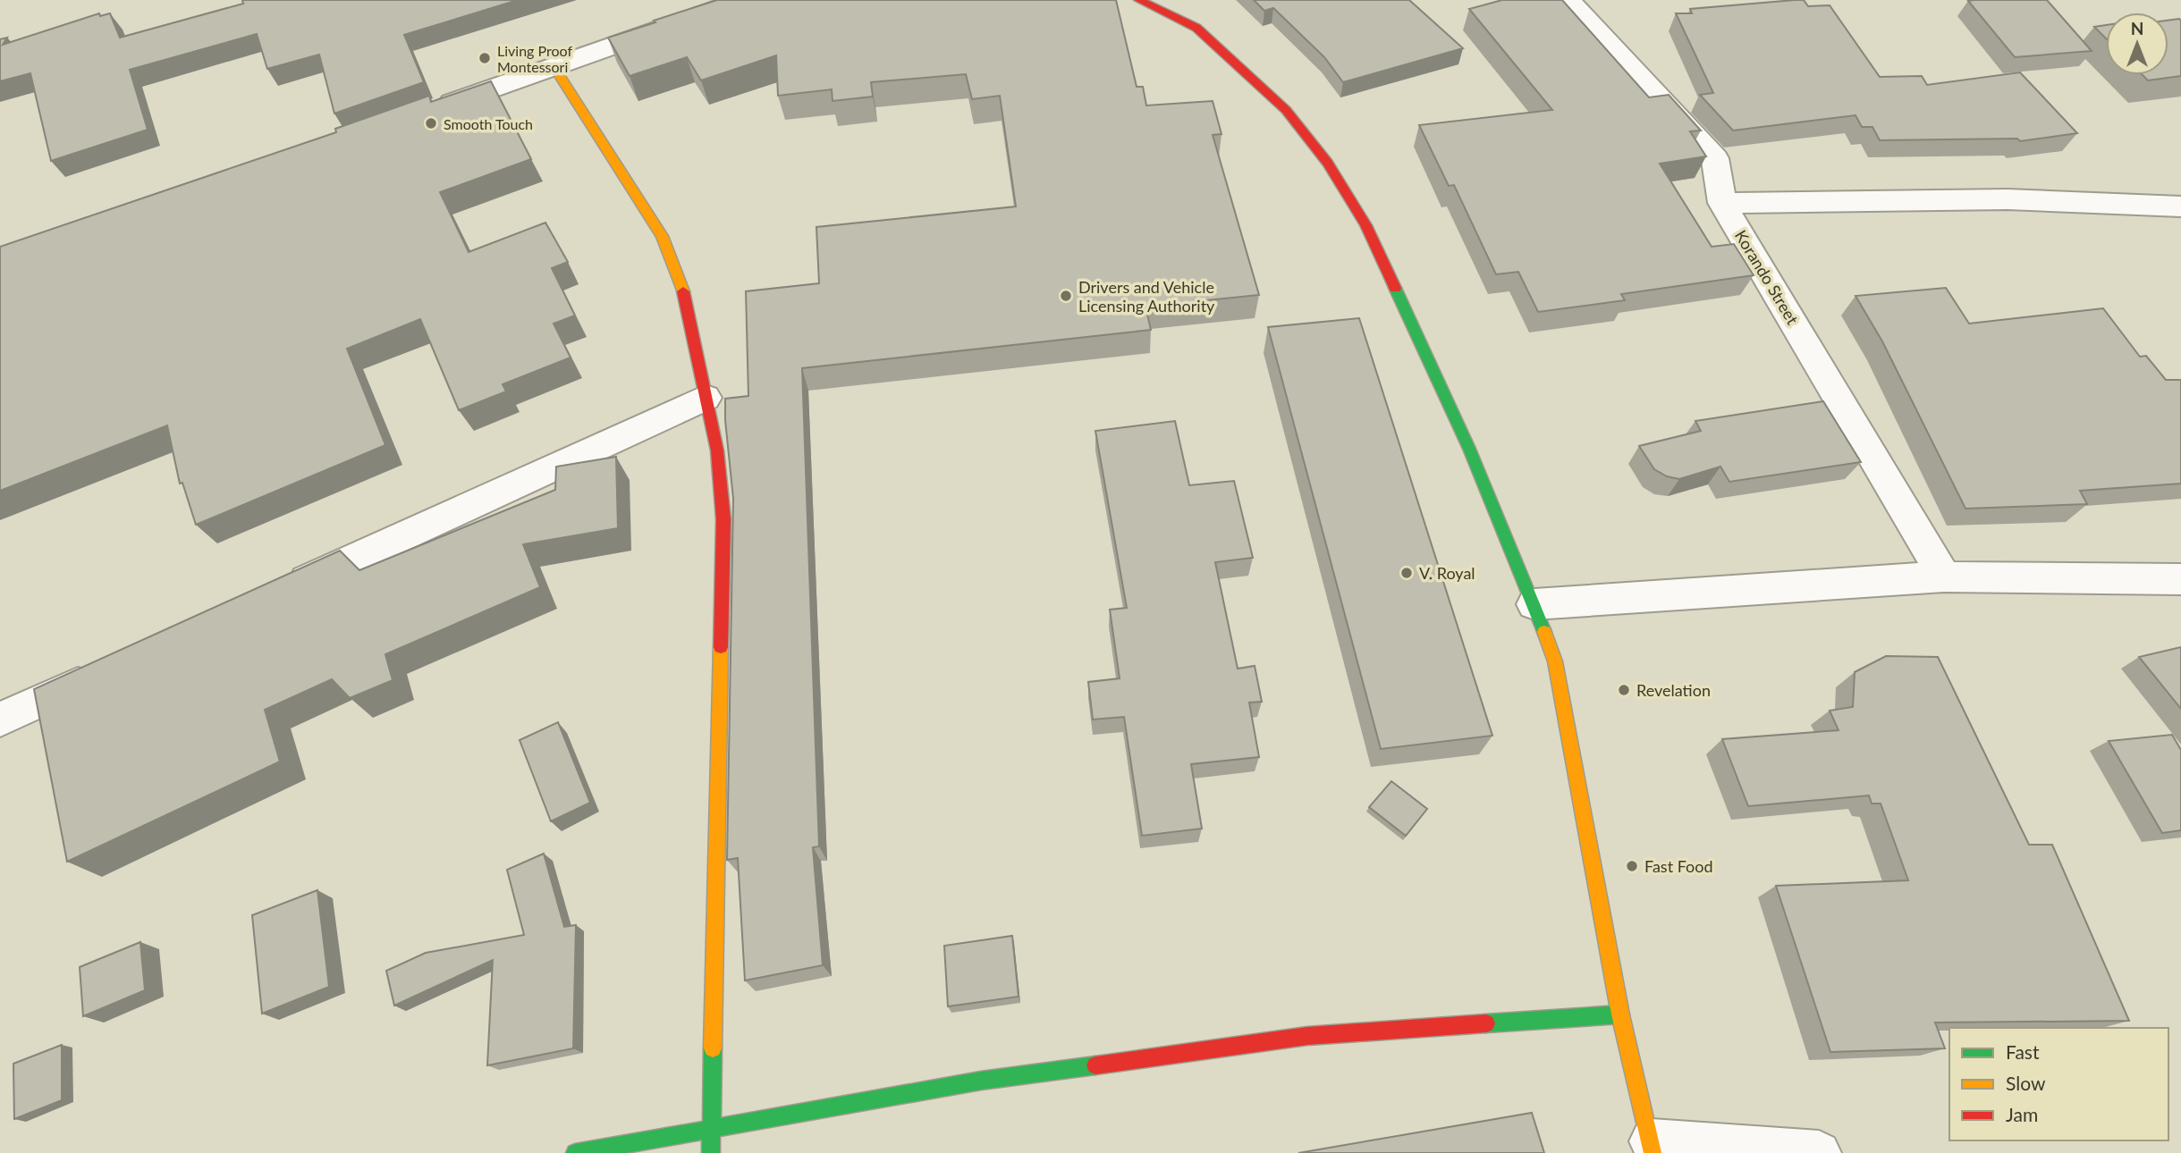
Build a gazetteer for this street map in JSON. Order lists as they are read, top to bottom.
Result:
{
  "streets": {
    "street": ["Korando Street"]
  },
  "places": [
    "Living Proof Montessori",
    "Smooth Touch",
    "Drivers and Vehicle Licensing Authority",
    "V. Royal",
    "Revelation",
    "Fast Food"
  ],
  "legend": ["Fast", "Slow", "Jam"],
  "north": "top"
}
